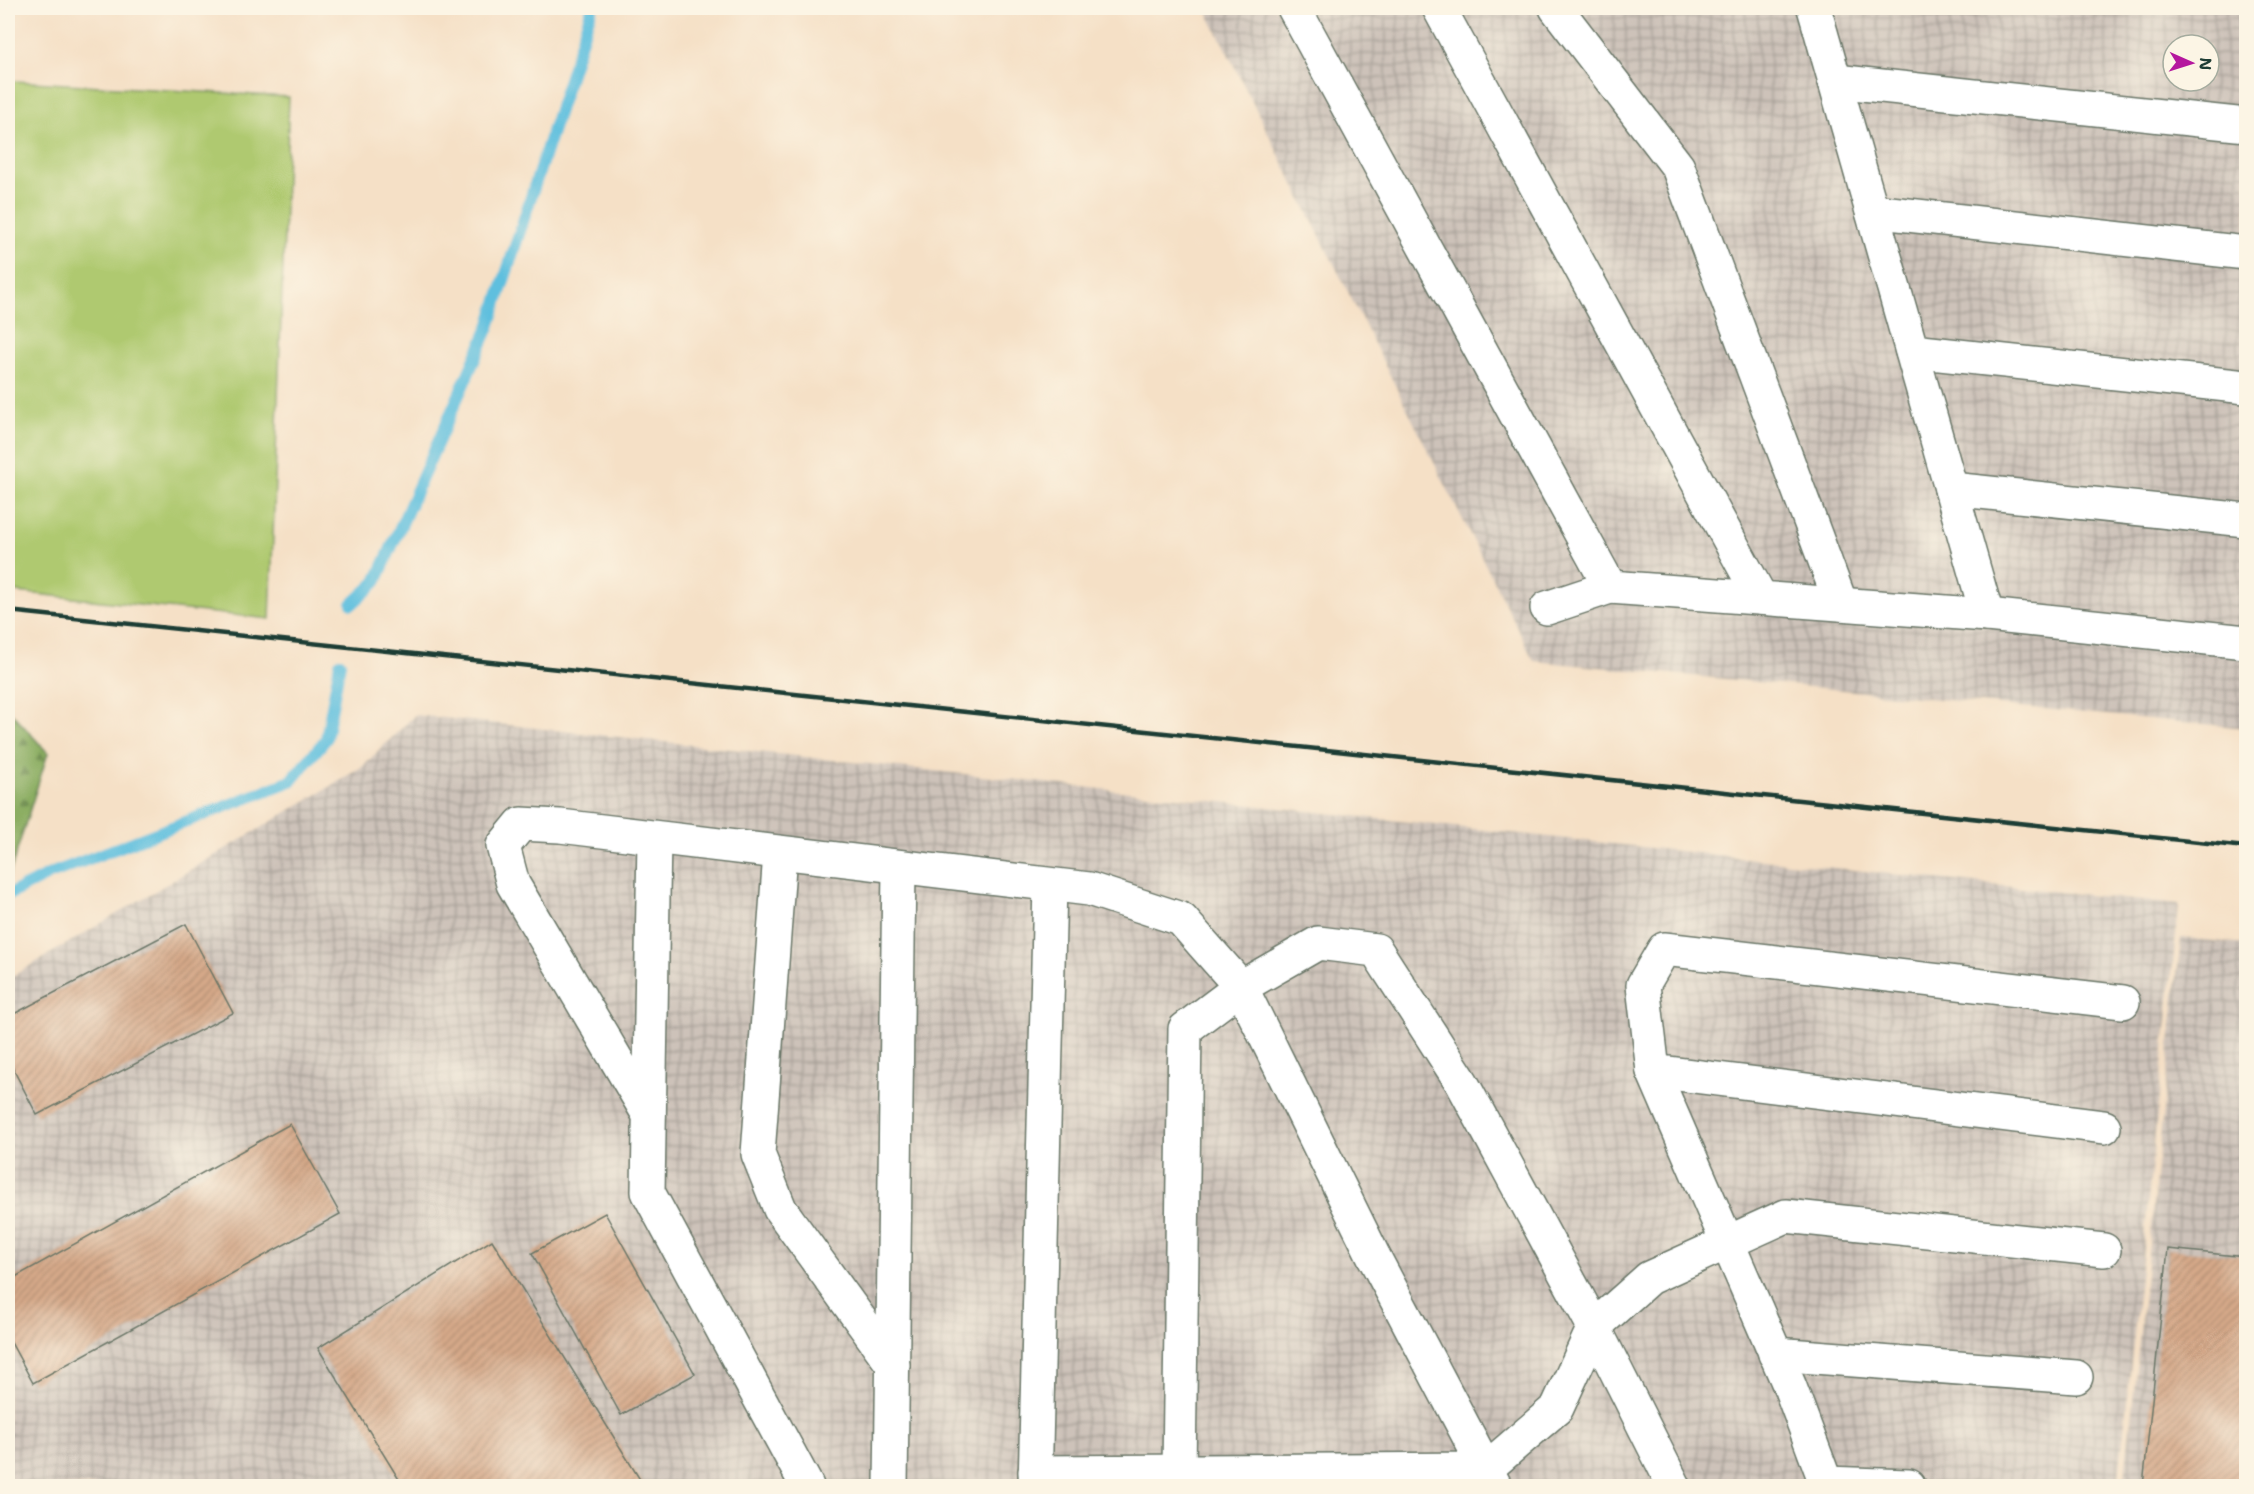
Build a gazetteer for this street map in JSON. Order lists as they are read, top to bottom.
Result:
{
  "north": "right"
}
